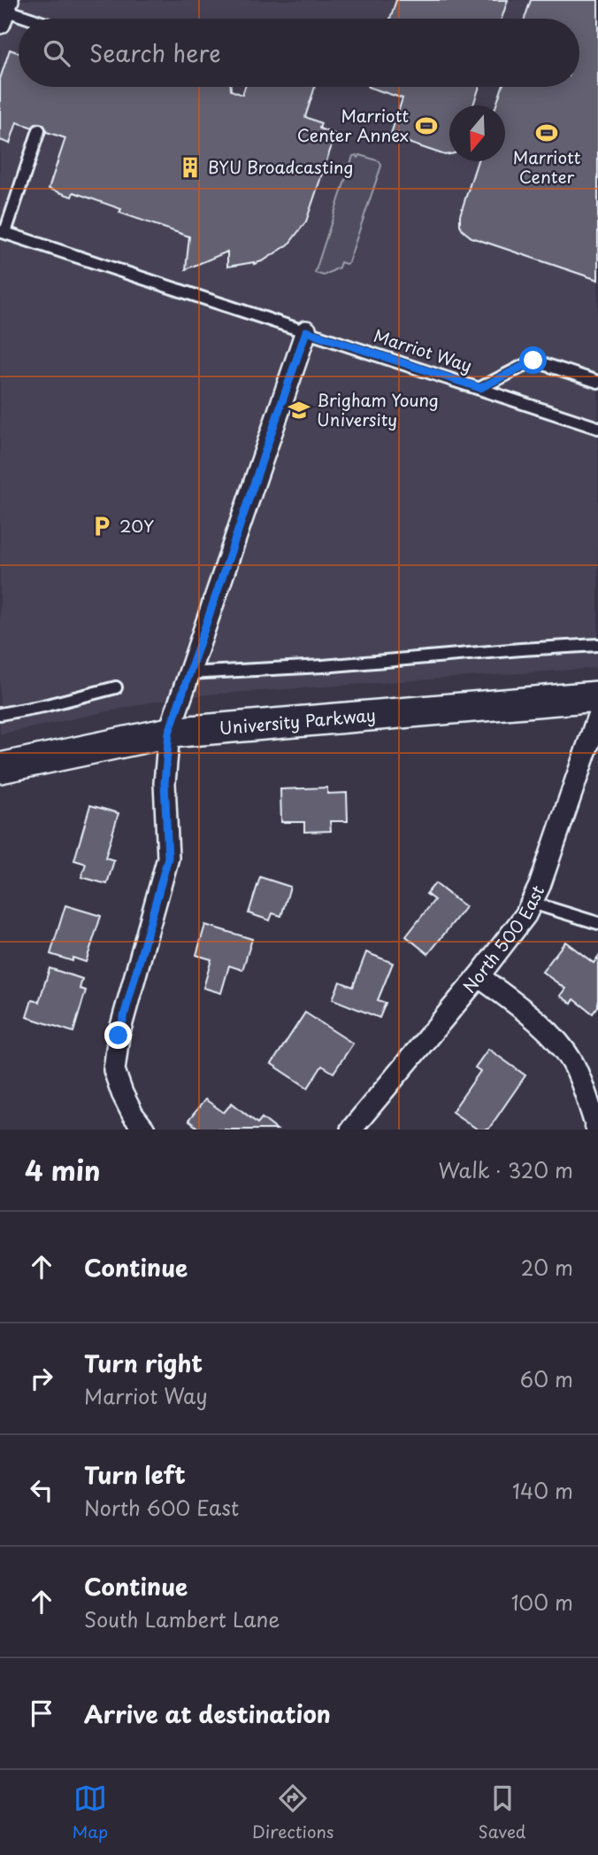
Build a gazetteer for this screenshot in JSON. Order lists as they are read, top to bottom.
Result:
{
  "streets": {
    "main road": ["University Parkway"],
    "street": ["North 500 East"],
    "lane": ["Marriot Way"]
  },
  "places": {
    "sports": ["Marriott Center Annex", "Marriott Center"],
    "building": ["BYU Broadcasting"],
    "school or university": ["Brigham Young University"],
    "parking": ["20Y"]
  },
  "north": "bottom",
  "page": {
    "search": "Search here",
    "heading": ["4 min", "Walk · 320 m"],
    "list": [
      ["Continue", "20 m"],
      ["Turn right", "Marriot Way", "60 m"],
      ["Turn left", "North 600 East", "140 m"],
      ["Continue", "South Lambert Lane", "100 m"],
      "Arrive at destination"
    ],
    "nav": ["Map", "Directions", "Saved"]
  }
}
